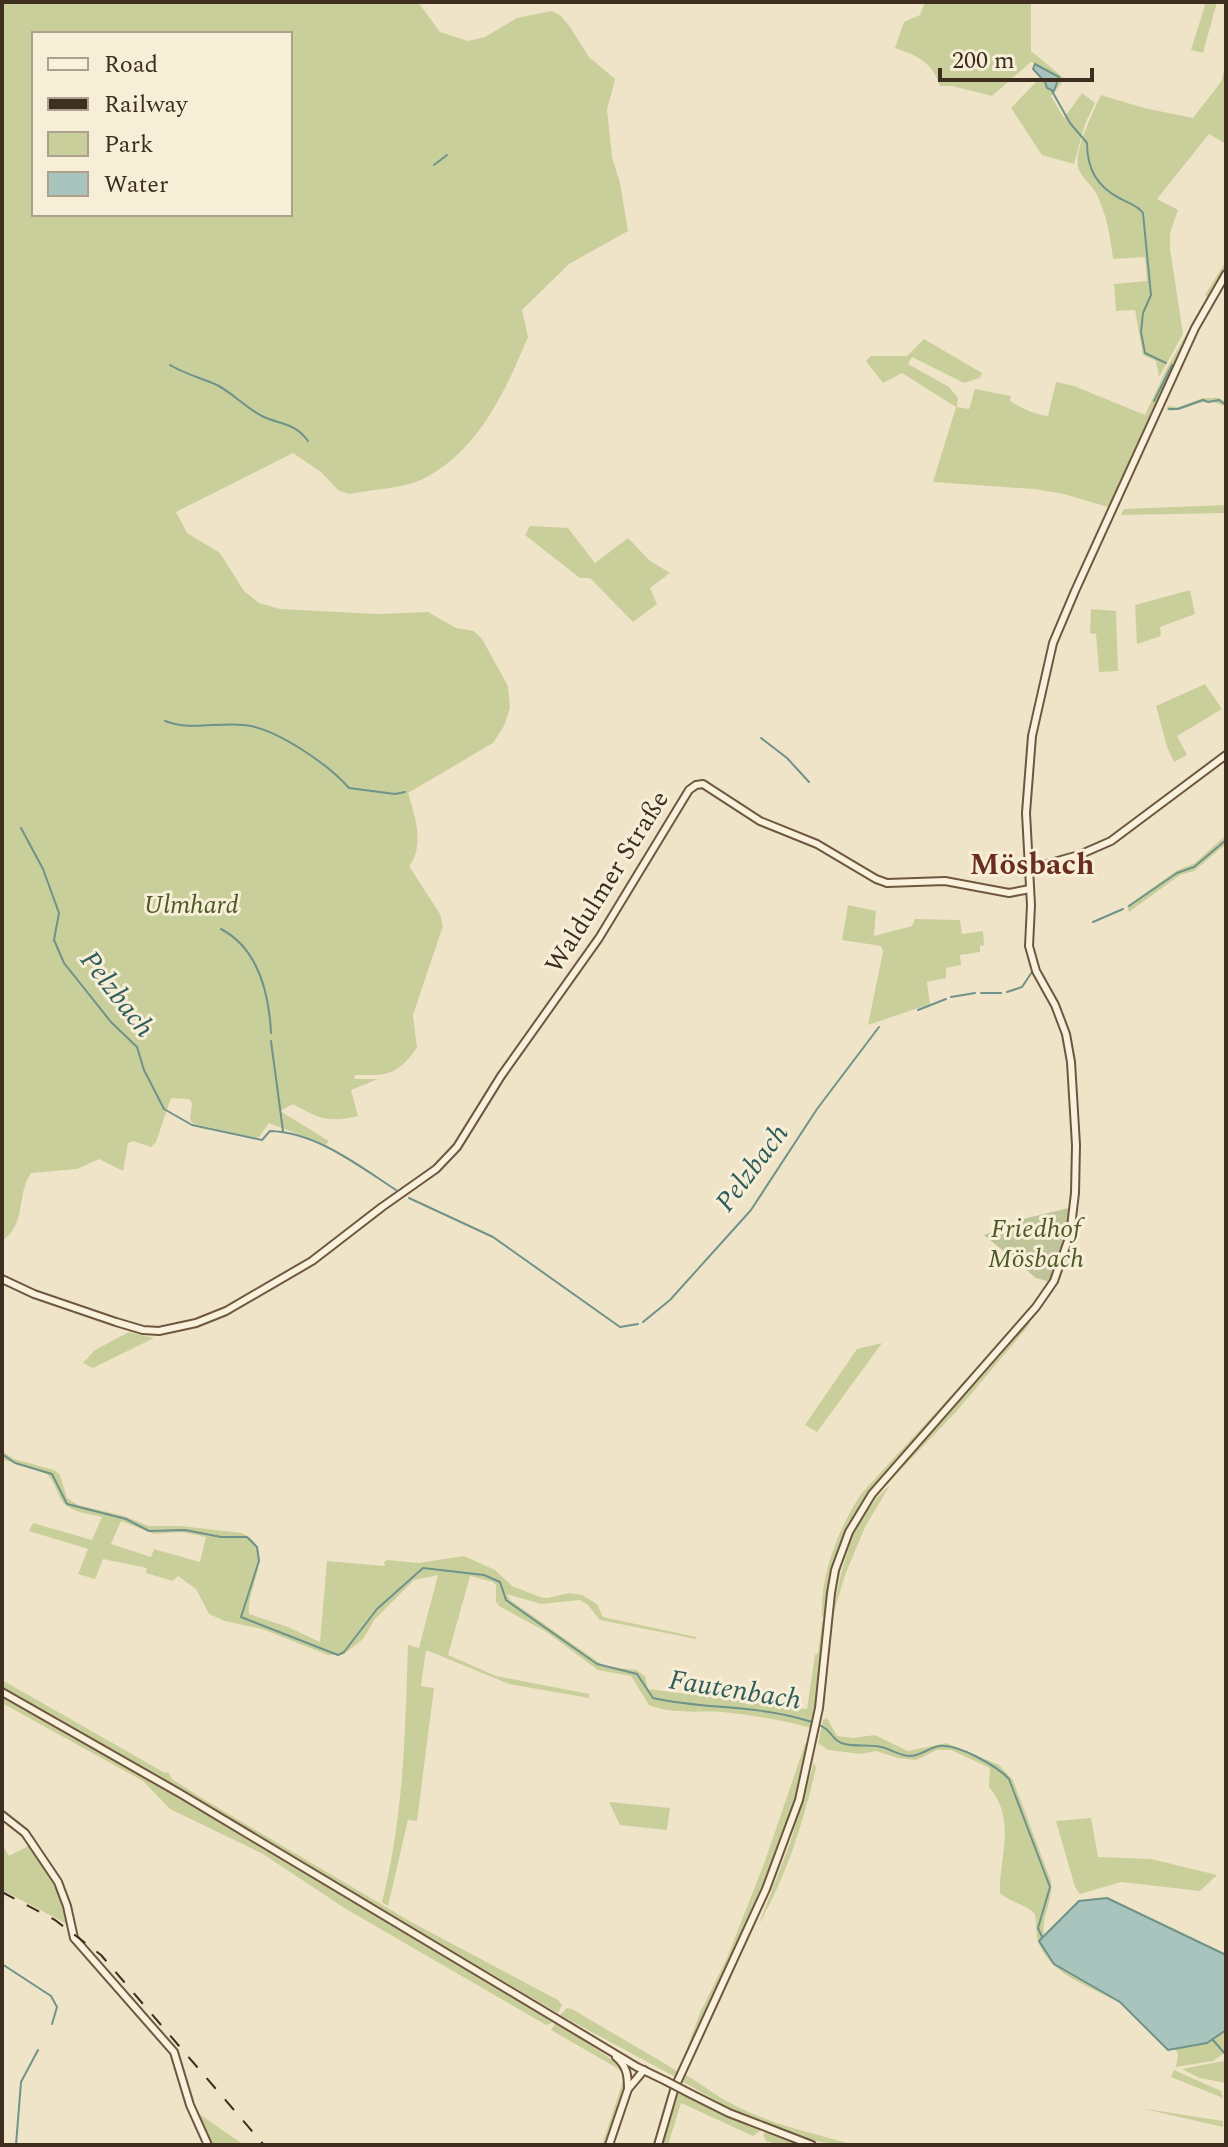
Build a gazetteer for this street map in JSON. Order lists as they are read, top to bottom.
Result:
{
  "streets": {
    "main road": ["Waldulmer Straße"]
  },
  "districts": ["Mösbach"],
  "water": ["Pelzbach", "Fautenbach"],
  "parks": ["Ulmhard", "Friedhof Mösbach"],
  "legend": [
    "Road",
    "Railway",
    "Park",
    "Water"
  ],
  "scale_bar": "200 m"
}
